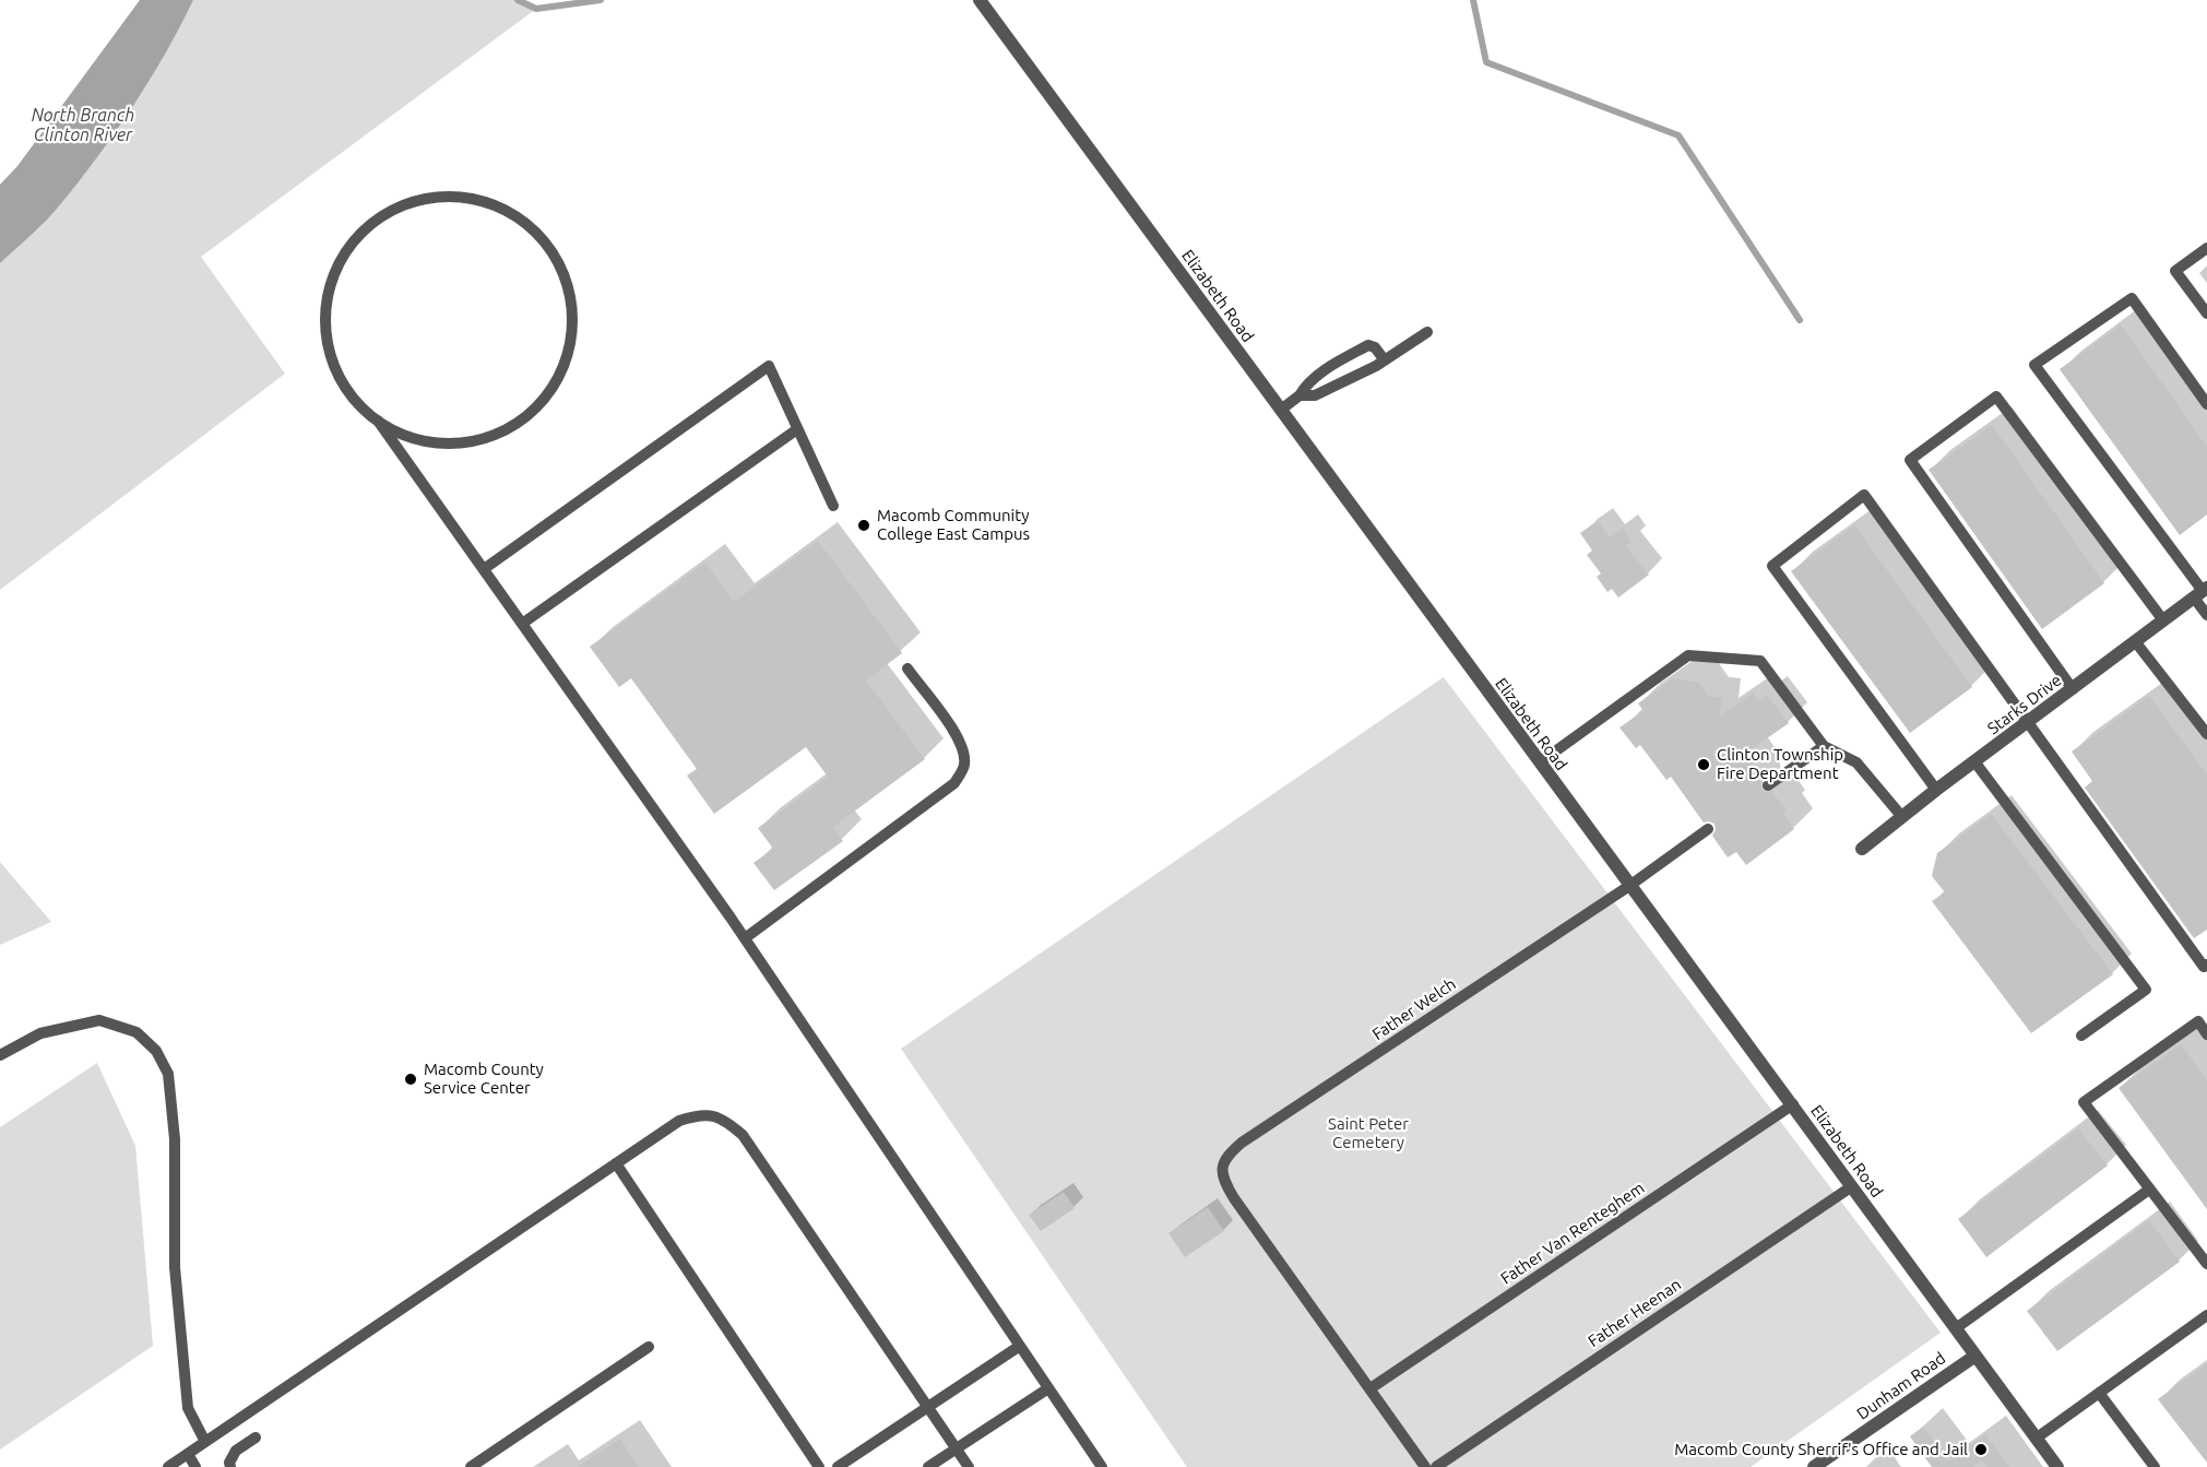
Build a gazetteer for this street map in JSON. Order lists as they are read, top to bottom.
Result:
{
  "streets": {
    "street": ["Elizabeth Road", "Starks Drive", "Dunham Road"],
    "lane": ["Father Welch", "Father Van Renteghem", "Father Heenan"]
  },
  "crossings": [
    ["Elizabeth Road", "Father Welch"],
    ["Elizabeth Road", "Father Van Renteghem"],
    ["Elizabeth Road", "Father Heenan"],
    ["Elizabeth Road", "Dunham Road"],
    ["Father Welch", "Father Van Renteghem"]
  ],
  "water": ["North Branch Clinton River"],
  "parks": ["Saint Peter Cemetery"],
  "places": [
    "Macomb Community College East Campus",
    "Clinton Township Fire Department",
    "Macomb County Service Center",
    "Macomb County Sherrif's Office and Jail"
  ]
}
